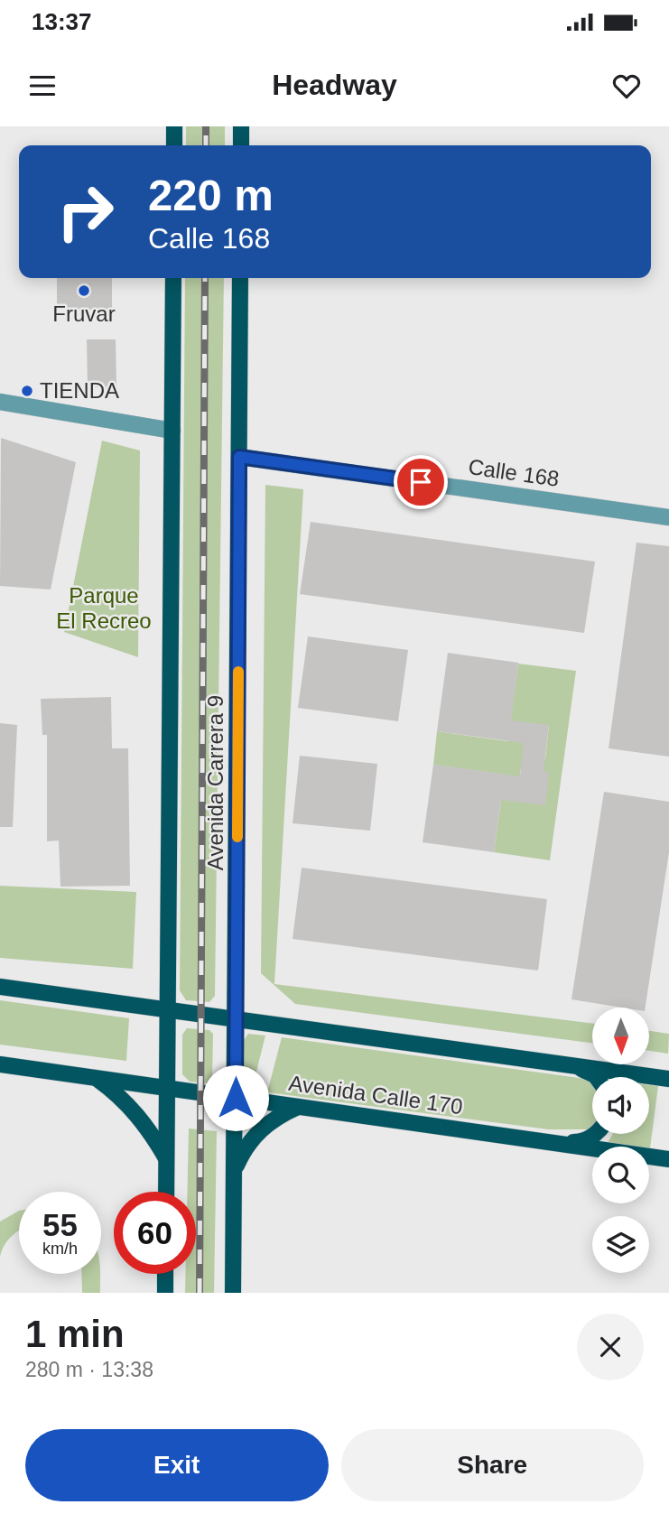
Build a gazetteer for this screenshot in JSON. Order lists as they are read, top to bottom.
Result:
{
  "streets": {
    "main road": ["Avenida Carrera 9", "Avenida Calle 170"],
    "street": ["Calle 168"]
  },
  "crossings": [
    ["Calle 168", "Avenida Carrera 9"],
    ["Avenida Carrera 9", "Avenida Calle 170"]
  ],
  "parks": ["Parque El Recreo"],
  "places": ["Fruvar", "TIENDA"],
  "north": "bottom",
  "page": {
    "status": "13:37",
    "header": "Headway",
    "turn": ["220 m", "Calle 168"],
    "speed": "55 km/h",
    "limit": "60",
    "heading": ["1 min", "280 m · 13:38"],
    "buttons": ["Exit", "Share"]
  }
}
